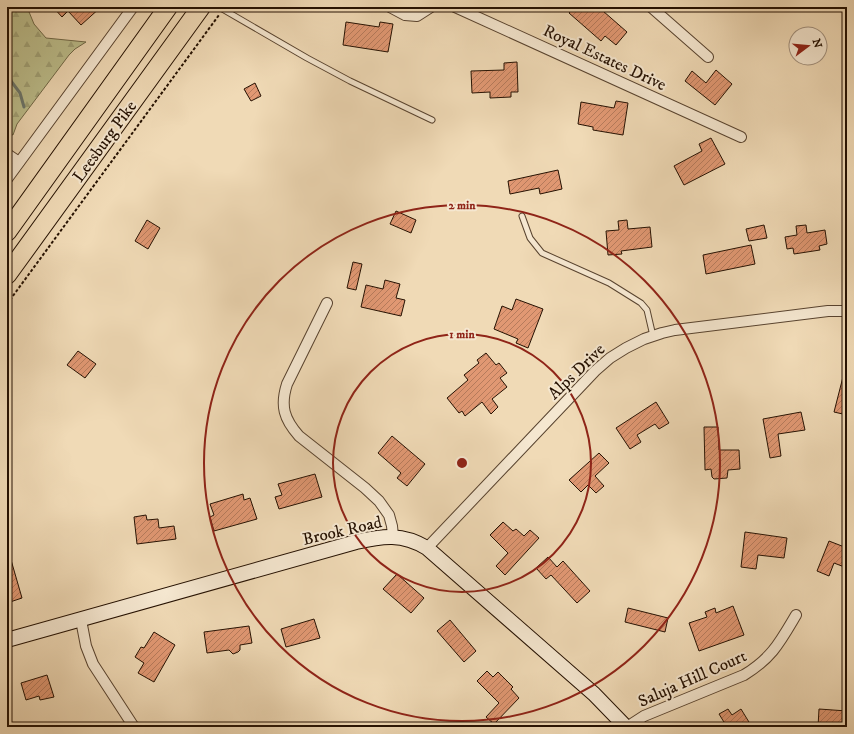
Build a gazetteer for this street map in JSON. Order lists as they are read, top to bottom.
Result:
{
  "streets": {
    "highway": ["Leesburg Pike"],
    "street": [
      "Royal Estates Drive",
      "Alps Drive",
      "Brook Road",
      "Saluja Hill Court"
    ]
  },
  "crossings": [
    ["Alps Drive", "Brook Road"],
    ["Brook Road", "Saluja Hill Court"]
  ],
  "north": "right",
  "rings": ["2 min", "1 min"]
}
